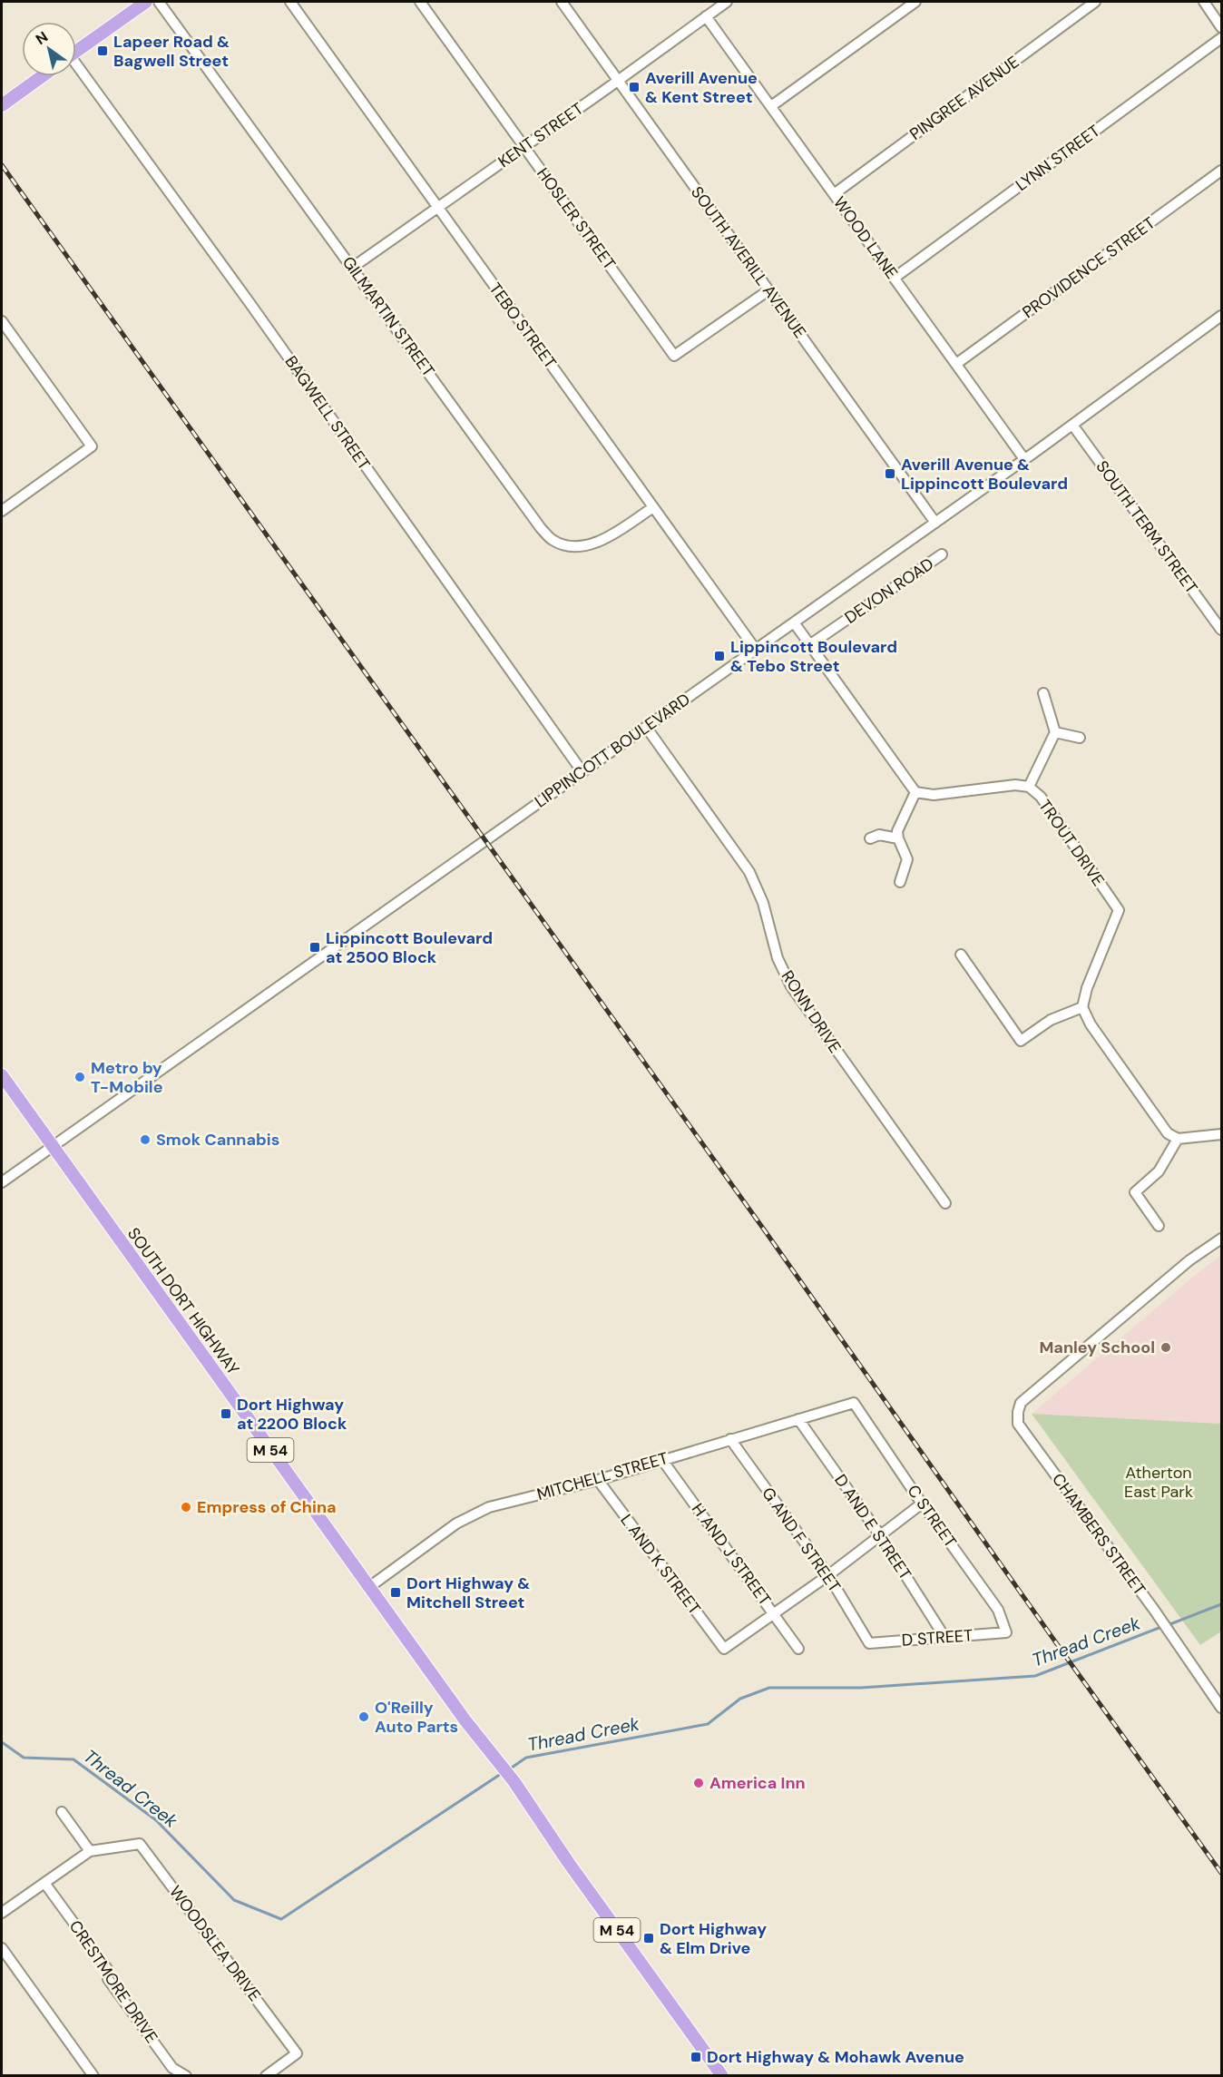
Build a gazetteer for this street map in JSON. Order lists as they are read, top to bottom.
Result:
{
  "streets": {
    "main road": ["SOUTH DORT HIGHWAY", "M 54"],
    "street": [
      "PINGREE AVENUE",
      "KENT STREET",
      "LYNN STREET",
      "HOSLER STREET",
      "WOOD LANE",
      "SOUTH AVERILL AVENUE",
      "PROVIDENCE STREET",
      "GILMARTIN STREET",
      "TEBO STREET",
      "BAGWELL STREET",
      "SOUTH TERM STREET",
      "DEVON ROAD",
      "LIPPINCOTT BOULEVARD",
      "TROUT DRIVE",
      "RONN DRIVE",
      "MITCHELL STREET",
      "C STREET",
      "D AND E STREET",
      "CHAMBERS STREET",
      "G AND F STREET",
      "H AND J STREET",
      "L AND K STREET",
      "D STREET",
      "WOODSLEA DRIVE",
      "CRESTMORE DRIVE"
    ]
  },
  "crossings": [
    ["PINGREE AVENUE", "WOOD LANE"],
    ["KENT STREET", "HOSLER STREET"],
    ["KENT STREET", "WOOD LANE"],
    ["KENT STREET", "SOUTH AVERILL AVENUE"],
    ["KENT STREET", "GILMARTIN STREET"],
    ["KENT STREET", "TEBO STREET"],
    ["LYNN STREET", "WOOD LANE"],
    ["HOSLER STREET", "SOUTH AVERILL AVENUE"],
    ["WOOD LANE", "PROVIDENCE STREET"],
    ["WOOD LANE", "LIPPINCOTT BOULEVARD"],
    ["SOUTH AVERILL AVENUE", "LIPPINCOTT BOULEVARD"],
    ["GILMARTIN STREET", "TEBO STREET"],
    ["TEBO STREET", "LIPPINCOTT BOULEVARD"],
    ["BAGWELL STREET", "LIPPINCOTT BOULEVARD"],
    ["SOUTH TERM STREET", "LIPPINCOTT BOULEVARD"],
    ["LIPPINCOTT BOULEVARD", "RONN DRIVE"],
    ["LIPPINCOTT BOULEVARD", "SOUTH DORT HIGHWAY"],
    ["SOUTH DORT HIGHWAY", "MITCHELL STREET"],
    ["MITCHELL STREET", "C STREET"],
    ["MITCHELL STREET", "D AND E STREET"],
    ["MITCHELL STREET", "G AND F STREET"],
    ["MITCHELL STREET", "H AND J STREET"],
    ["MITCHELL STREET", "L AND K STREET"],
    ["C STREET", "D STREET"],
    ["D AND E STREET", "D STREET"],
    ["G AND F STREET", "D STREET"],
    ["H AND J STREET", "L AND K STREET"],
    ["WOODSLEA DRIVE", "CRESTMORE DRIVE"]
  ],
  "water": ["Thread Creek"],
  "parks": ["Atherton East Park"],
  "places": {
    "transit": [
      "Lapeer Road & Bagwell Street",
      "Averill Avenue & Kent Street",
      "Averill Avenue & Lippincott Boulevard",
      "Lippincott Boulevard & Tebo Street",
      "Lippincott Boulevard at 2500 Block",
      "Dort Highway at 2200 Block",
      "Dort Highway & Mitchell Street",
      "Dort Highway & Elm Drive",
      "Dort Highway & Mohawk Avenue"
    ],
    "other": [
      "Metro by T-Mobile",
      "Smok Cannabis",
      "Manley School",
      "Empress of China",
      "O'Reilly Auto Parts",
      "America Inn"
    ]
  },
  "north": "top left"
}
